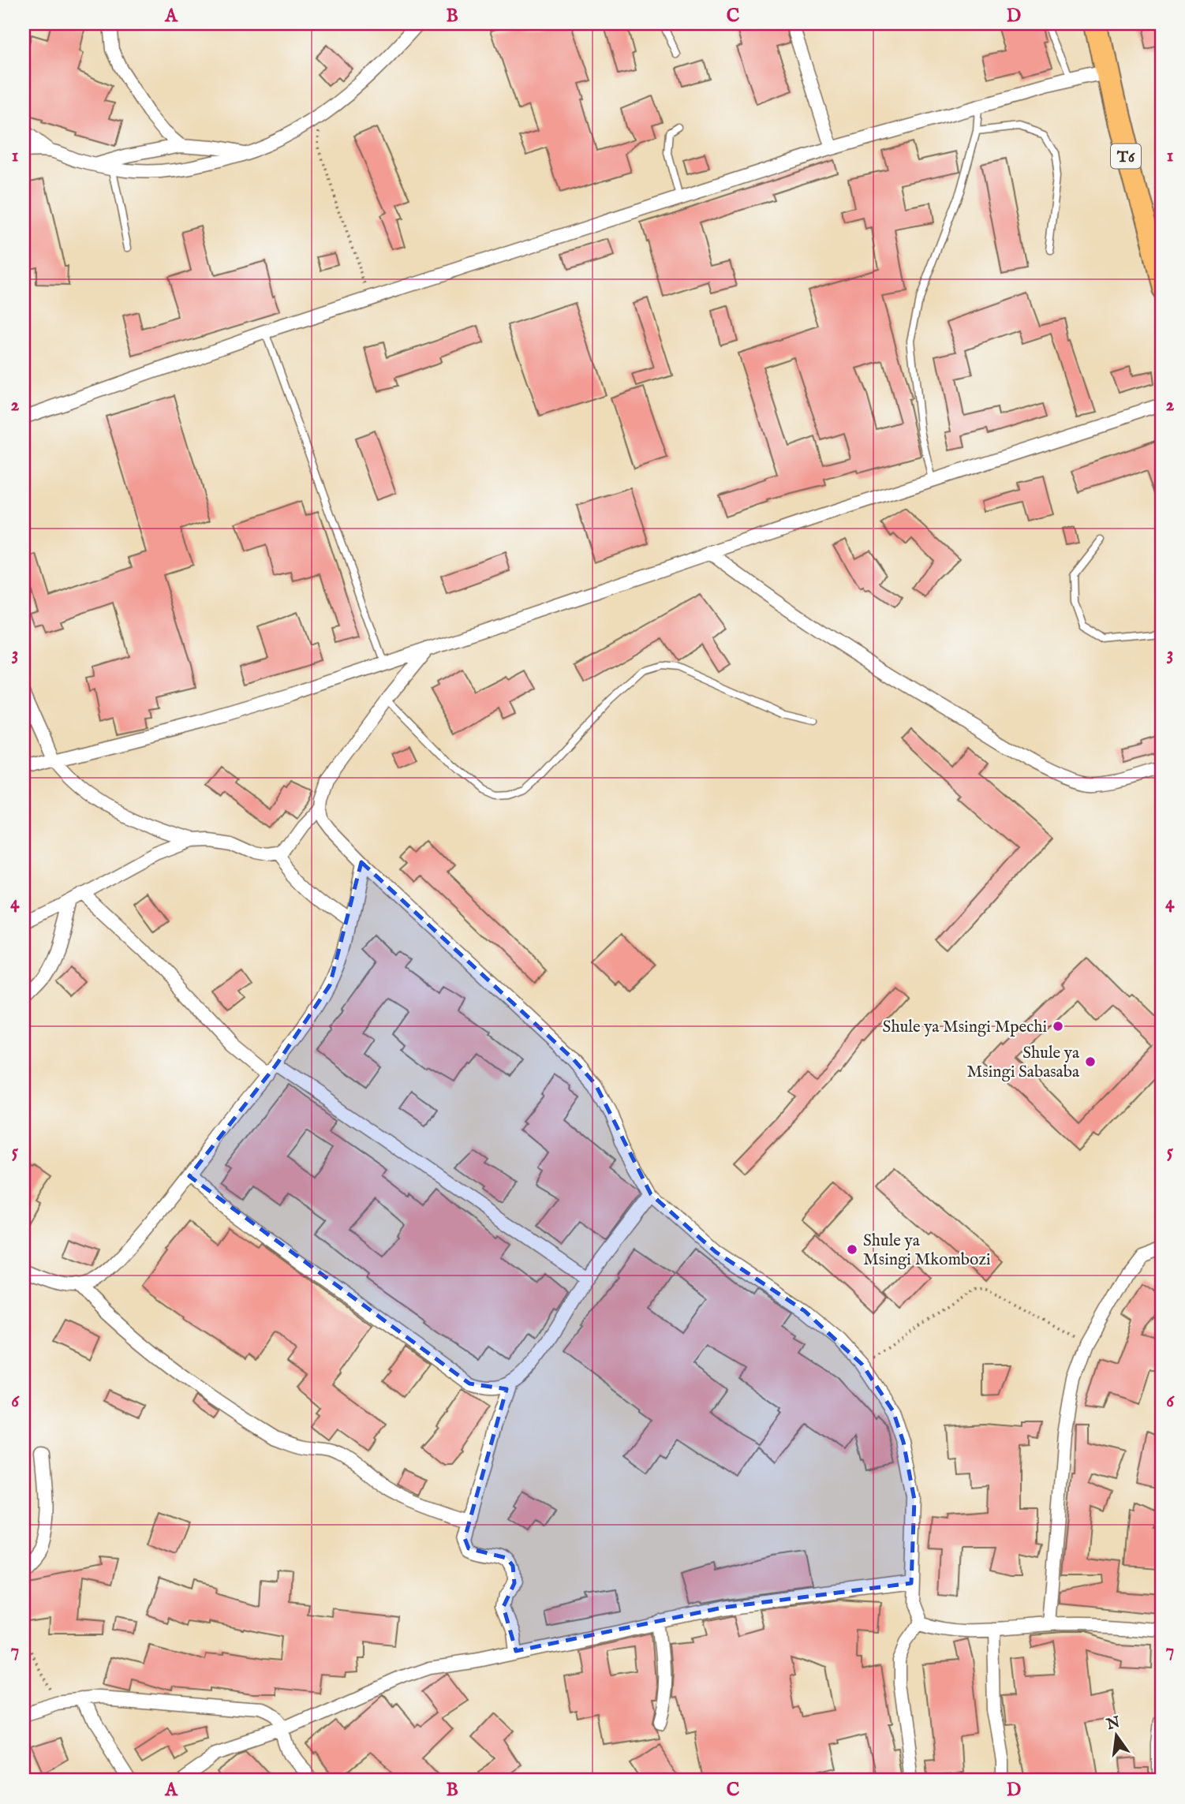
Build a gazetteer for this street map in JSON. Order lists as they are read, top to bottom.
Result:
{
  "streets": {
    "highway": ["T6"]
  },
  "places": ["Shule ya Msingi Mpechi", "Shule ya Msingi Sabasaba", "Shule ya Msingi Mkombozi"],
  "north": "top",
  "grid": {
    "columns": [
      "A",
      "B",
      "C",
      "D"
    ],
    "rows": [
      "1",
      "2",
      "3",
      "4",
      "5",
      "6",
      "7"
    ]
  }
}
